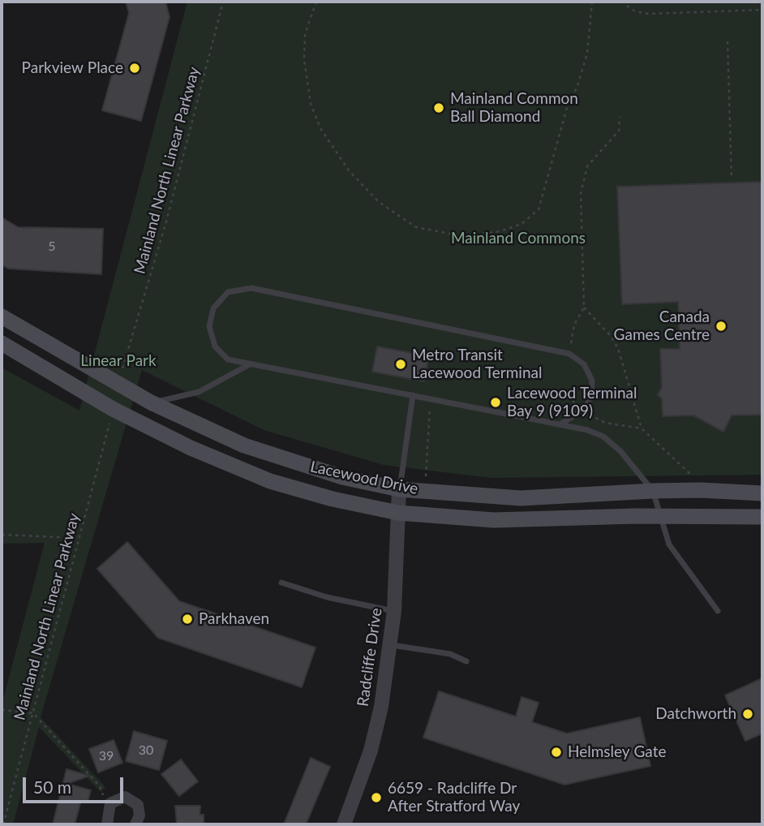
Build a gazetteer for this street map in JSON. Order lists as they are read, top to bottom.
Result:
{
  "streets": {
    "main road": ["Lacewood Drive"],
    "street": ["Radcliffe Drive"],
    "path": ["Mainland North Linear Parkway"]
  },
  "crossings": [
    ["Lacewood Drive", "Radcliffe Drive"]
  ],
  "parks": ["Mainland Commons", "Linear Park"],
  "places": [
    "Parkview Place",
    "Mainland Common Ball Diamond",
    "Canada Games Centre",
    "Metro Transit Lacewood Terminal",
    "Lacewood Terminal Bay 9 (9109)",
    "Parkhaven",
    "Datchworth",
    "Helmsley Gate",
    "6659 - Radcliffe Dr After Stratford Way"
  ],
  "house_numbers": ["5", "30", "39"],
  "scale_bar": "50 m"
}
